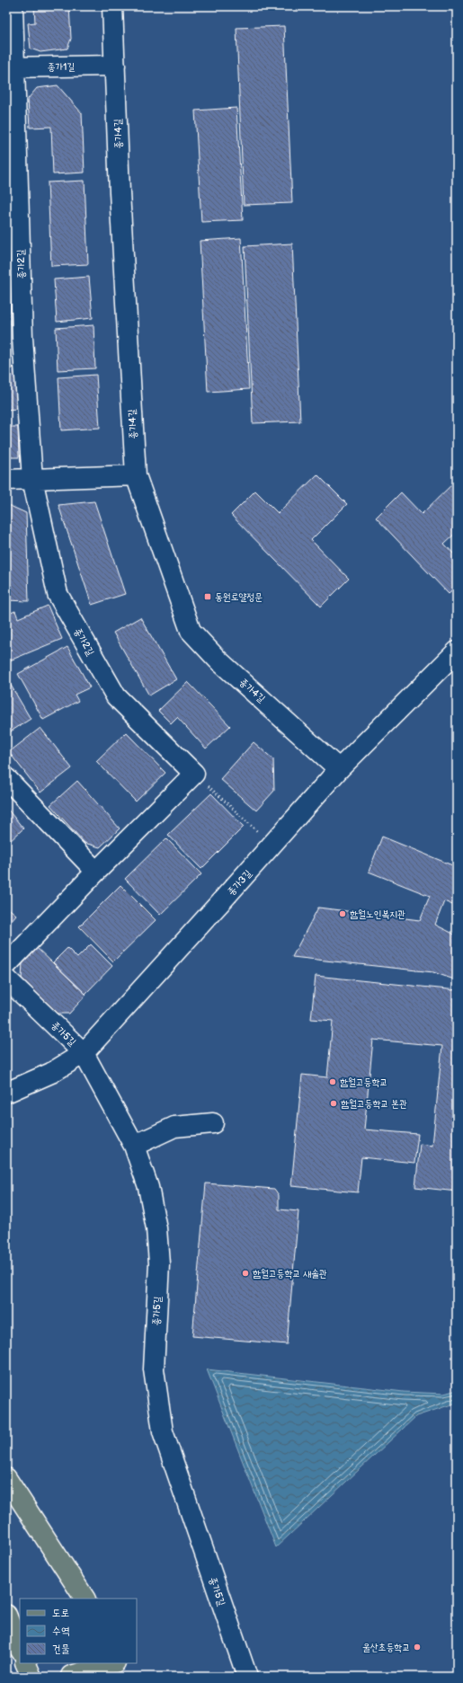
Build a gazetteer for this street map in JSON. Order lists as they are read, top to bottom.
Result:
{
  "streets": {
    "street": [
      "종가1길",
      "종가4길",
      "종가2길",
      "종가3길",
      "종가5길"
    ]
  },
  "crossings": [
    ["종가1길", "종가4길"],
    ["종가1길", "종가2길"],
    ["종가4길", "종가3길"],
    ["종가3길", "종가5길"]
  ],
  "places": {
    "transit": ["동원로얄정문"],
    "other": [
      "함월노인복지관",
      "함월고등학교",
      "함월고등학교 본관",
      "함월고등학교 새솔관",
      "울산초등학교"
    ]
  },
  "legend": ["도로", "수역", "건물"]
}
